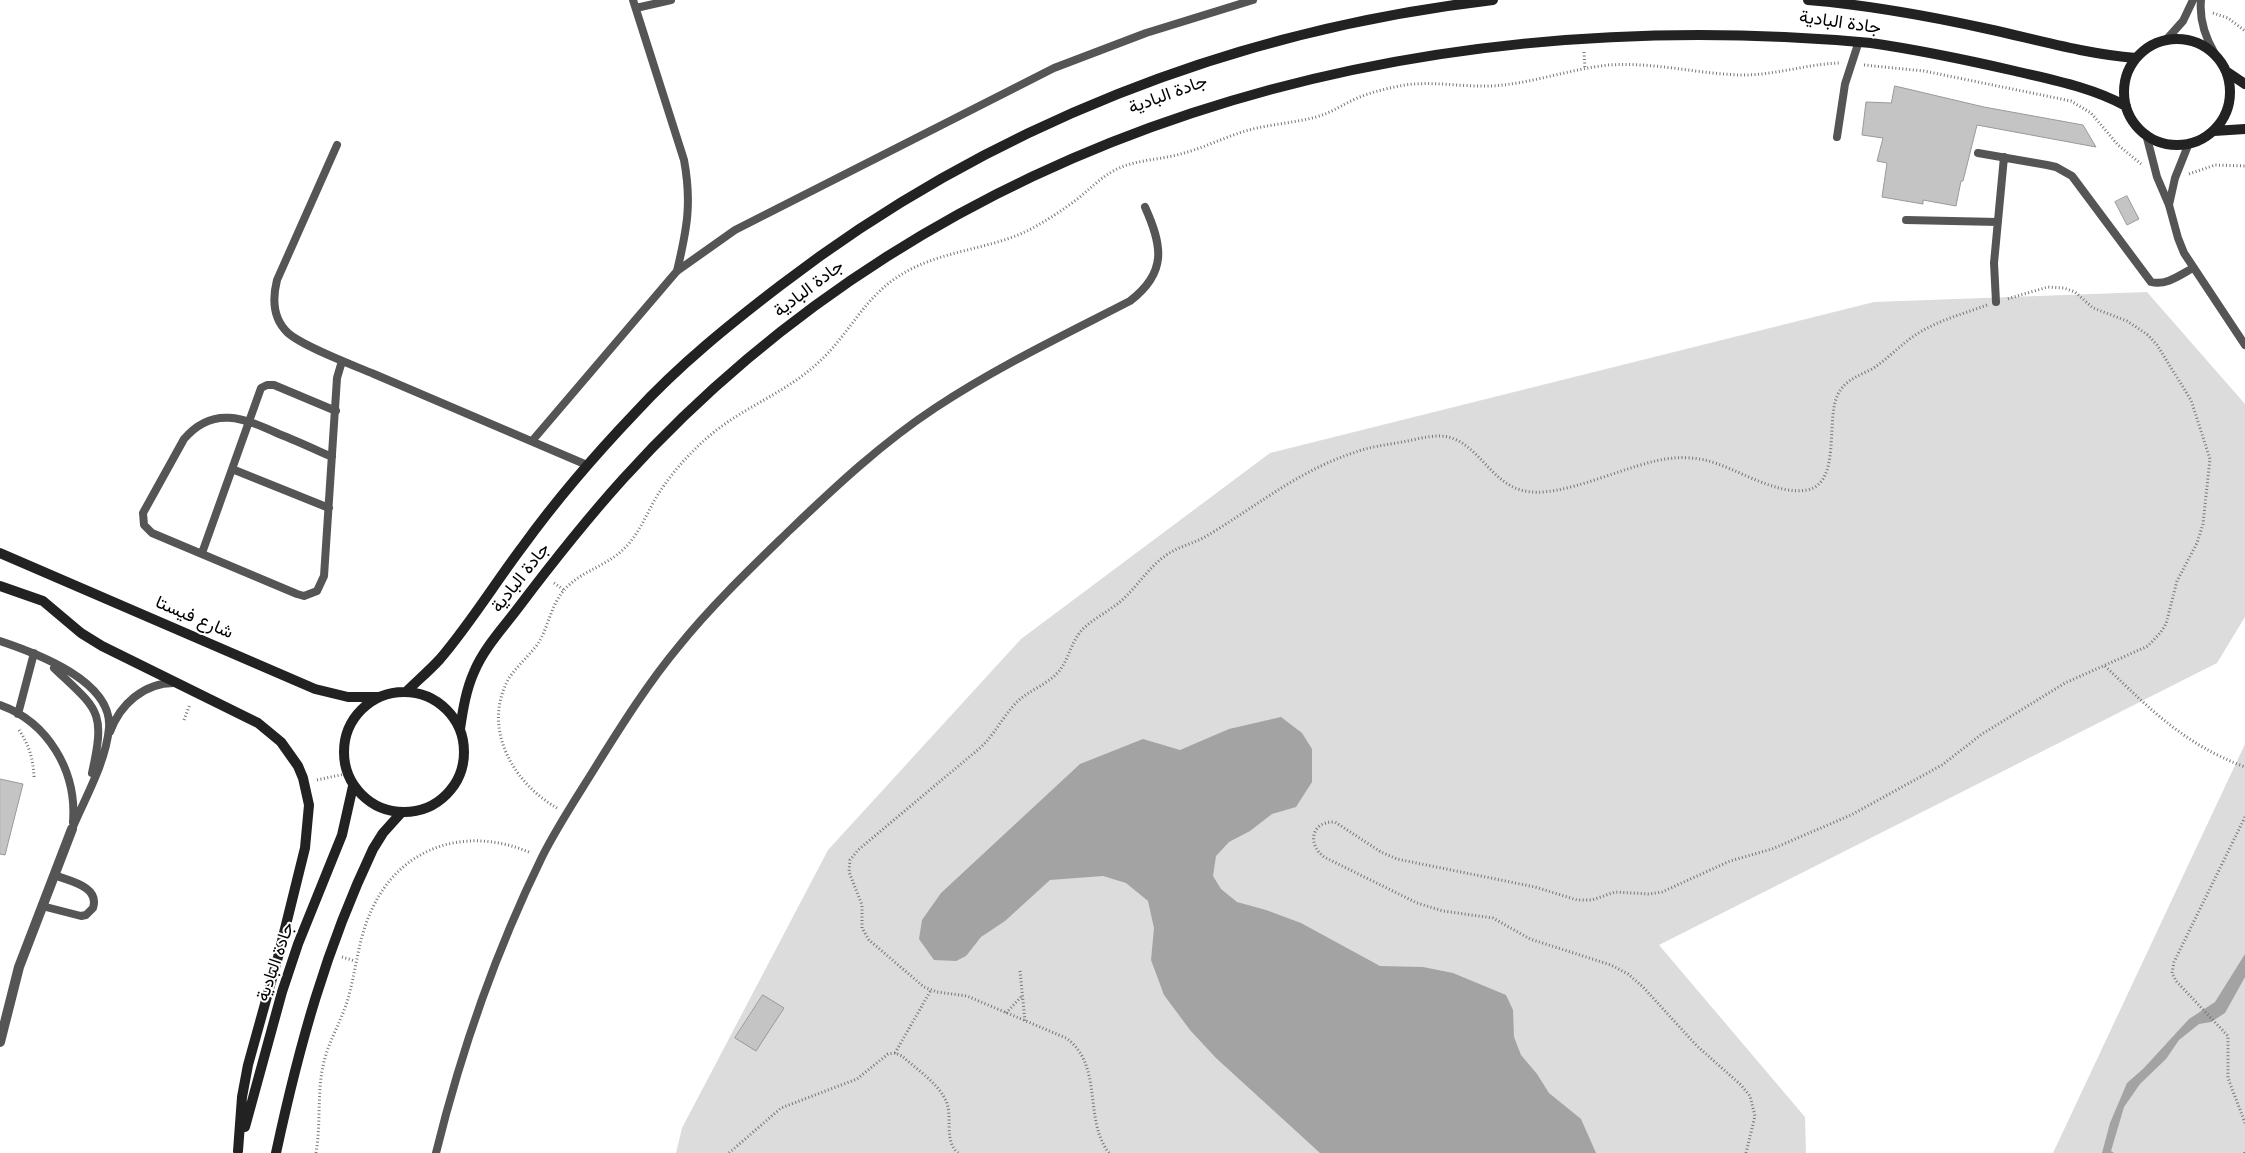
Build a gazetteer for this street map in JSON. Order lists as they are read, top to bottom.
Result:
{
  "streets": {
    "street": ["جادة البادية", "شارع فيستا"]
  },
  "crossings": [
    ["جادة البادية", "شارع فيستا"]
  ]
}
